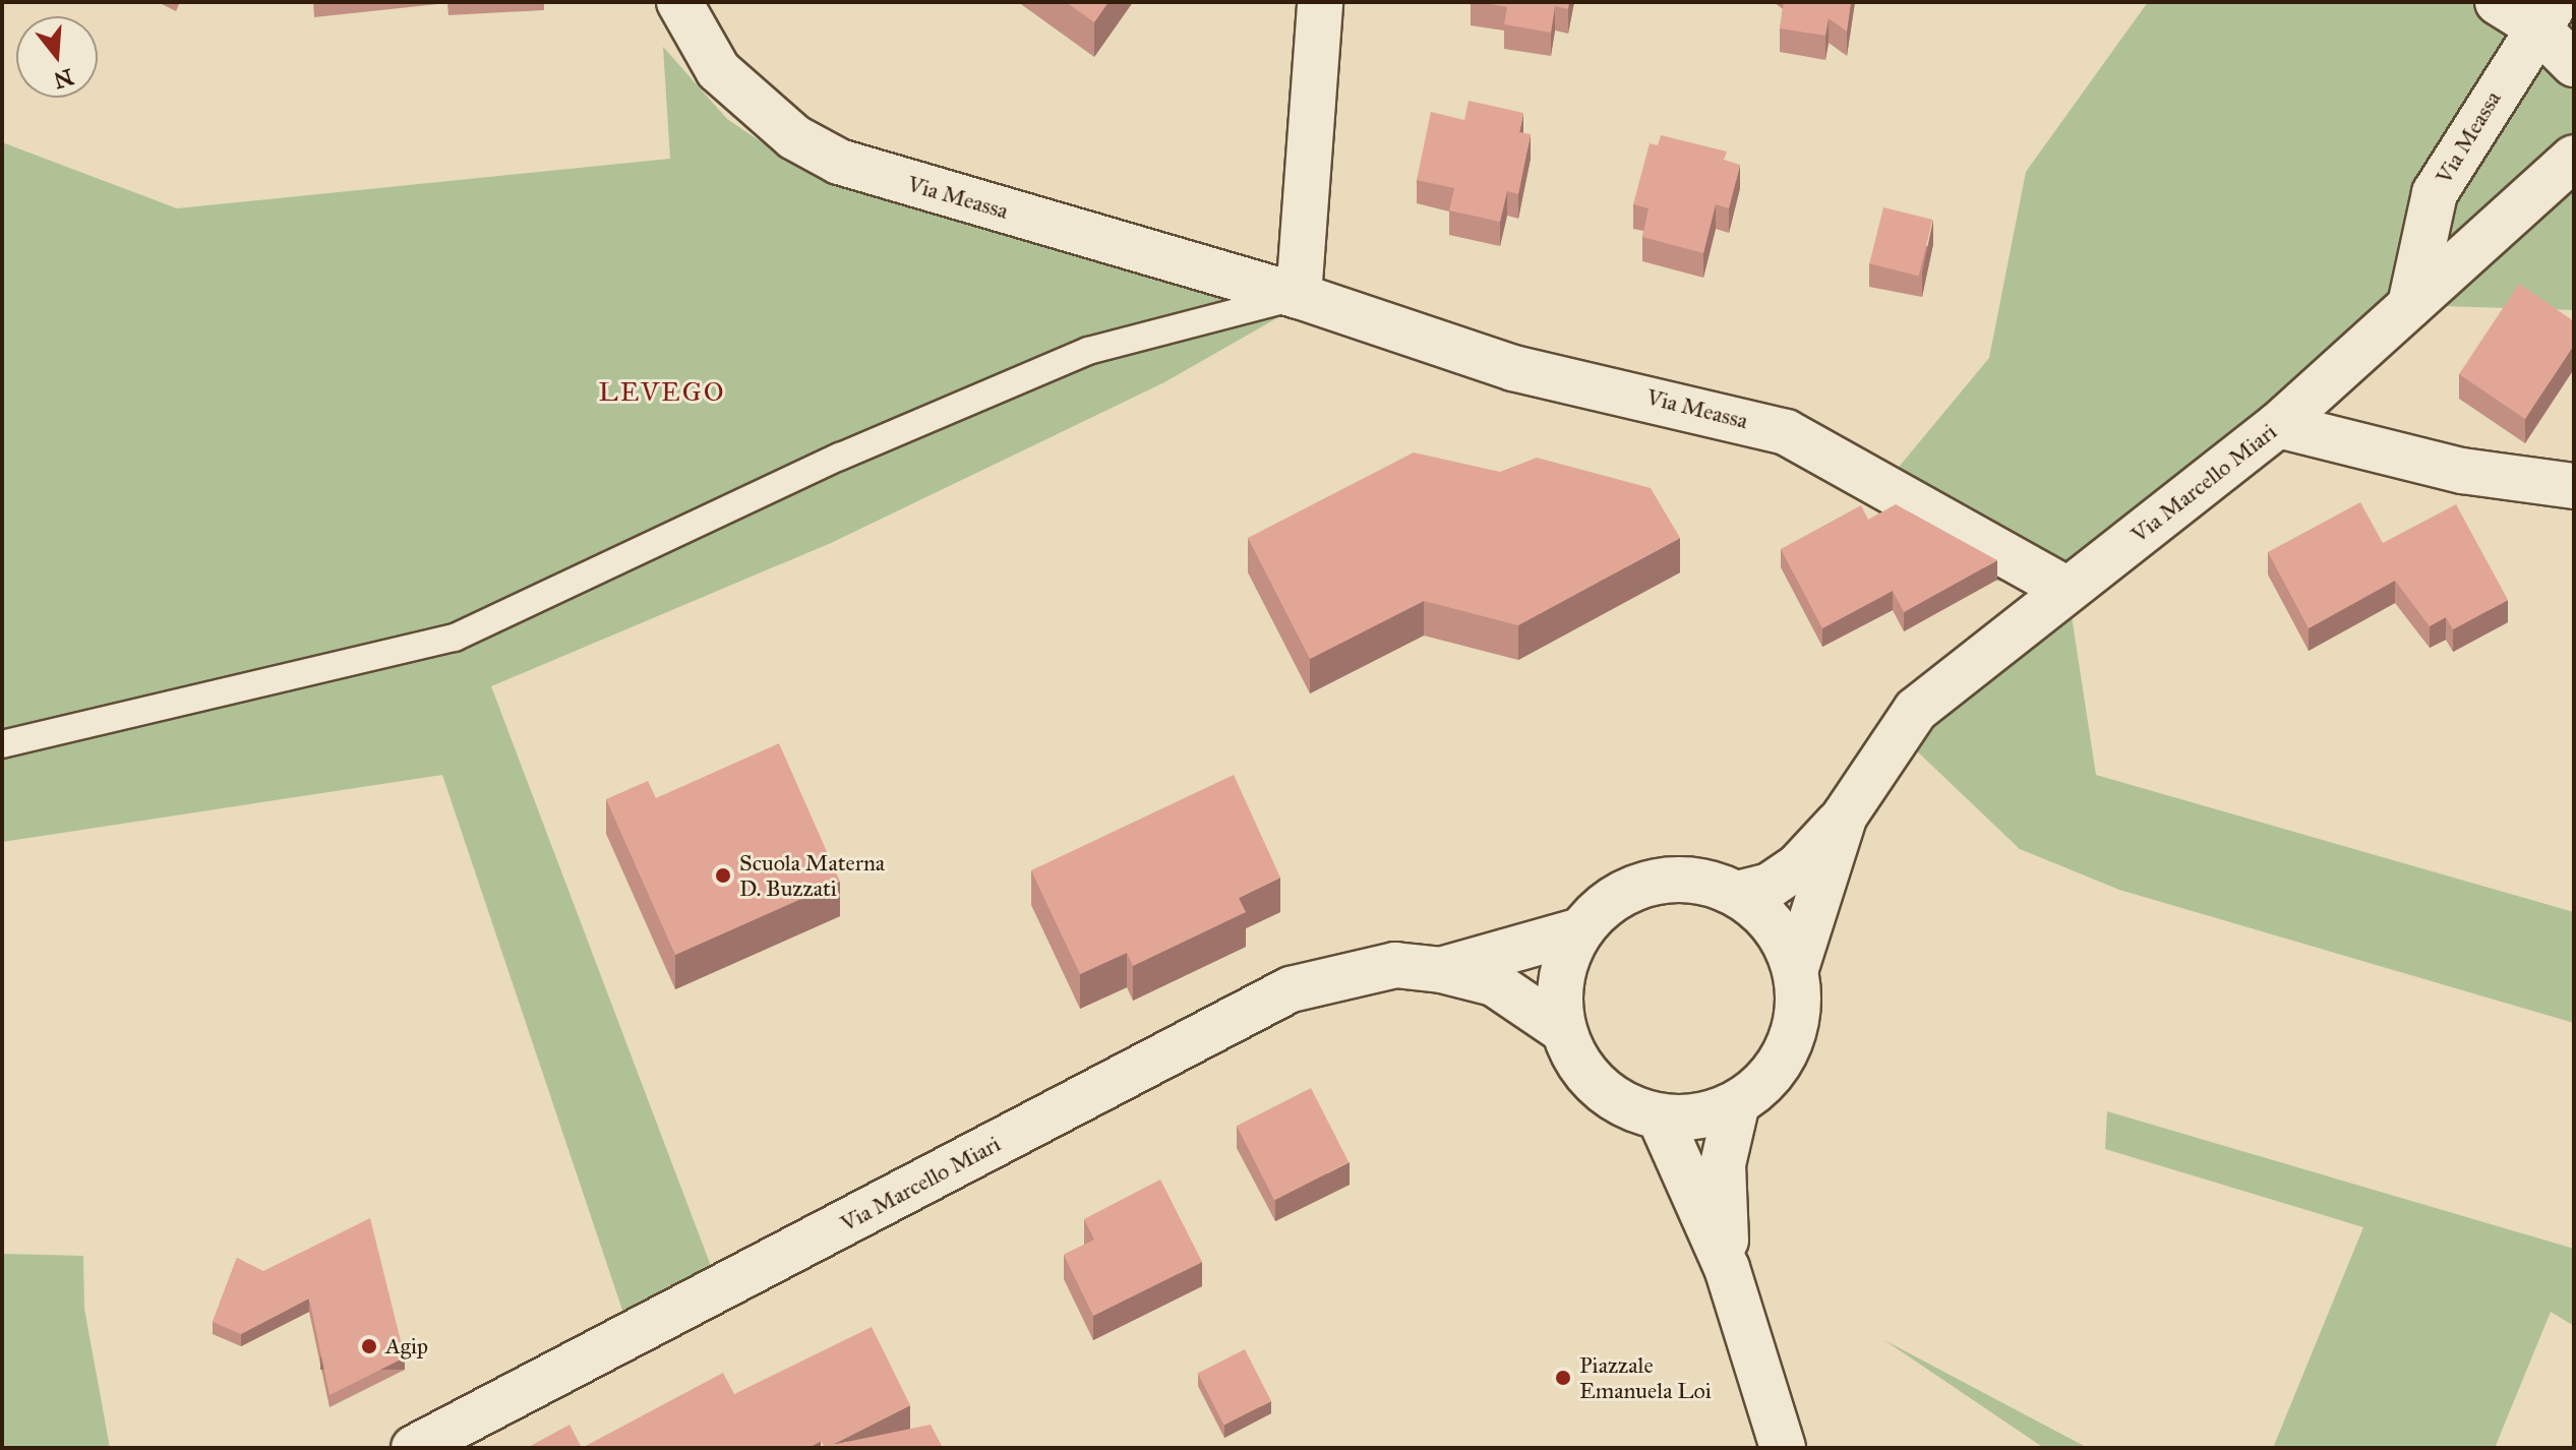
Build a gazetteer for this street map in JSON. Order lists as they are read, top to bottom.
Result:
{
  "streets": {
    "main road": ["Via Meassa", "Via Marcello Miari"]
  },
  "crossings": [
    ["Via Meassa", "Via Marcello Miari"]
  ],
  "districts": ["LEVEGO"],
  "places": ["Scuola Materna D. Buzzati", "Agip", "Piazzale Emanuela Loi"],
  "north": "bottom"
}
